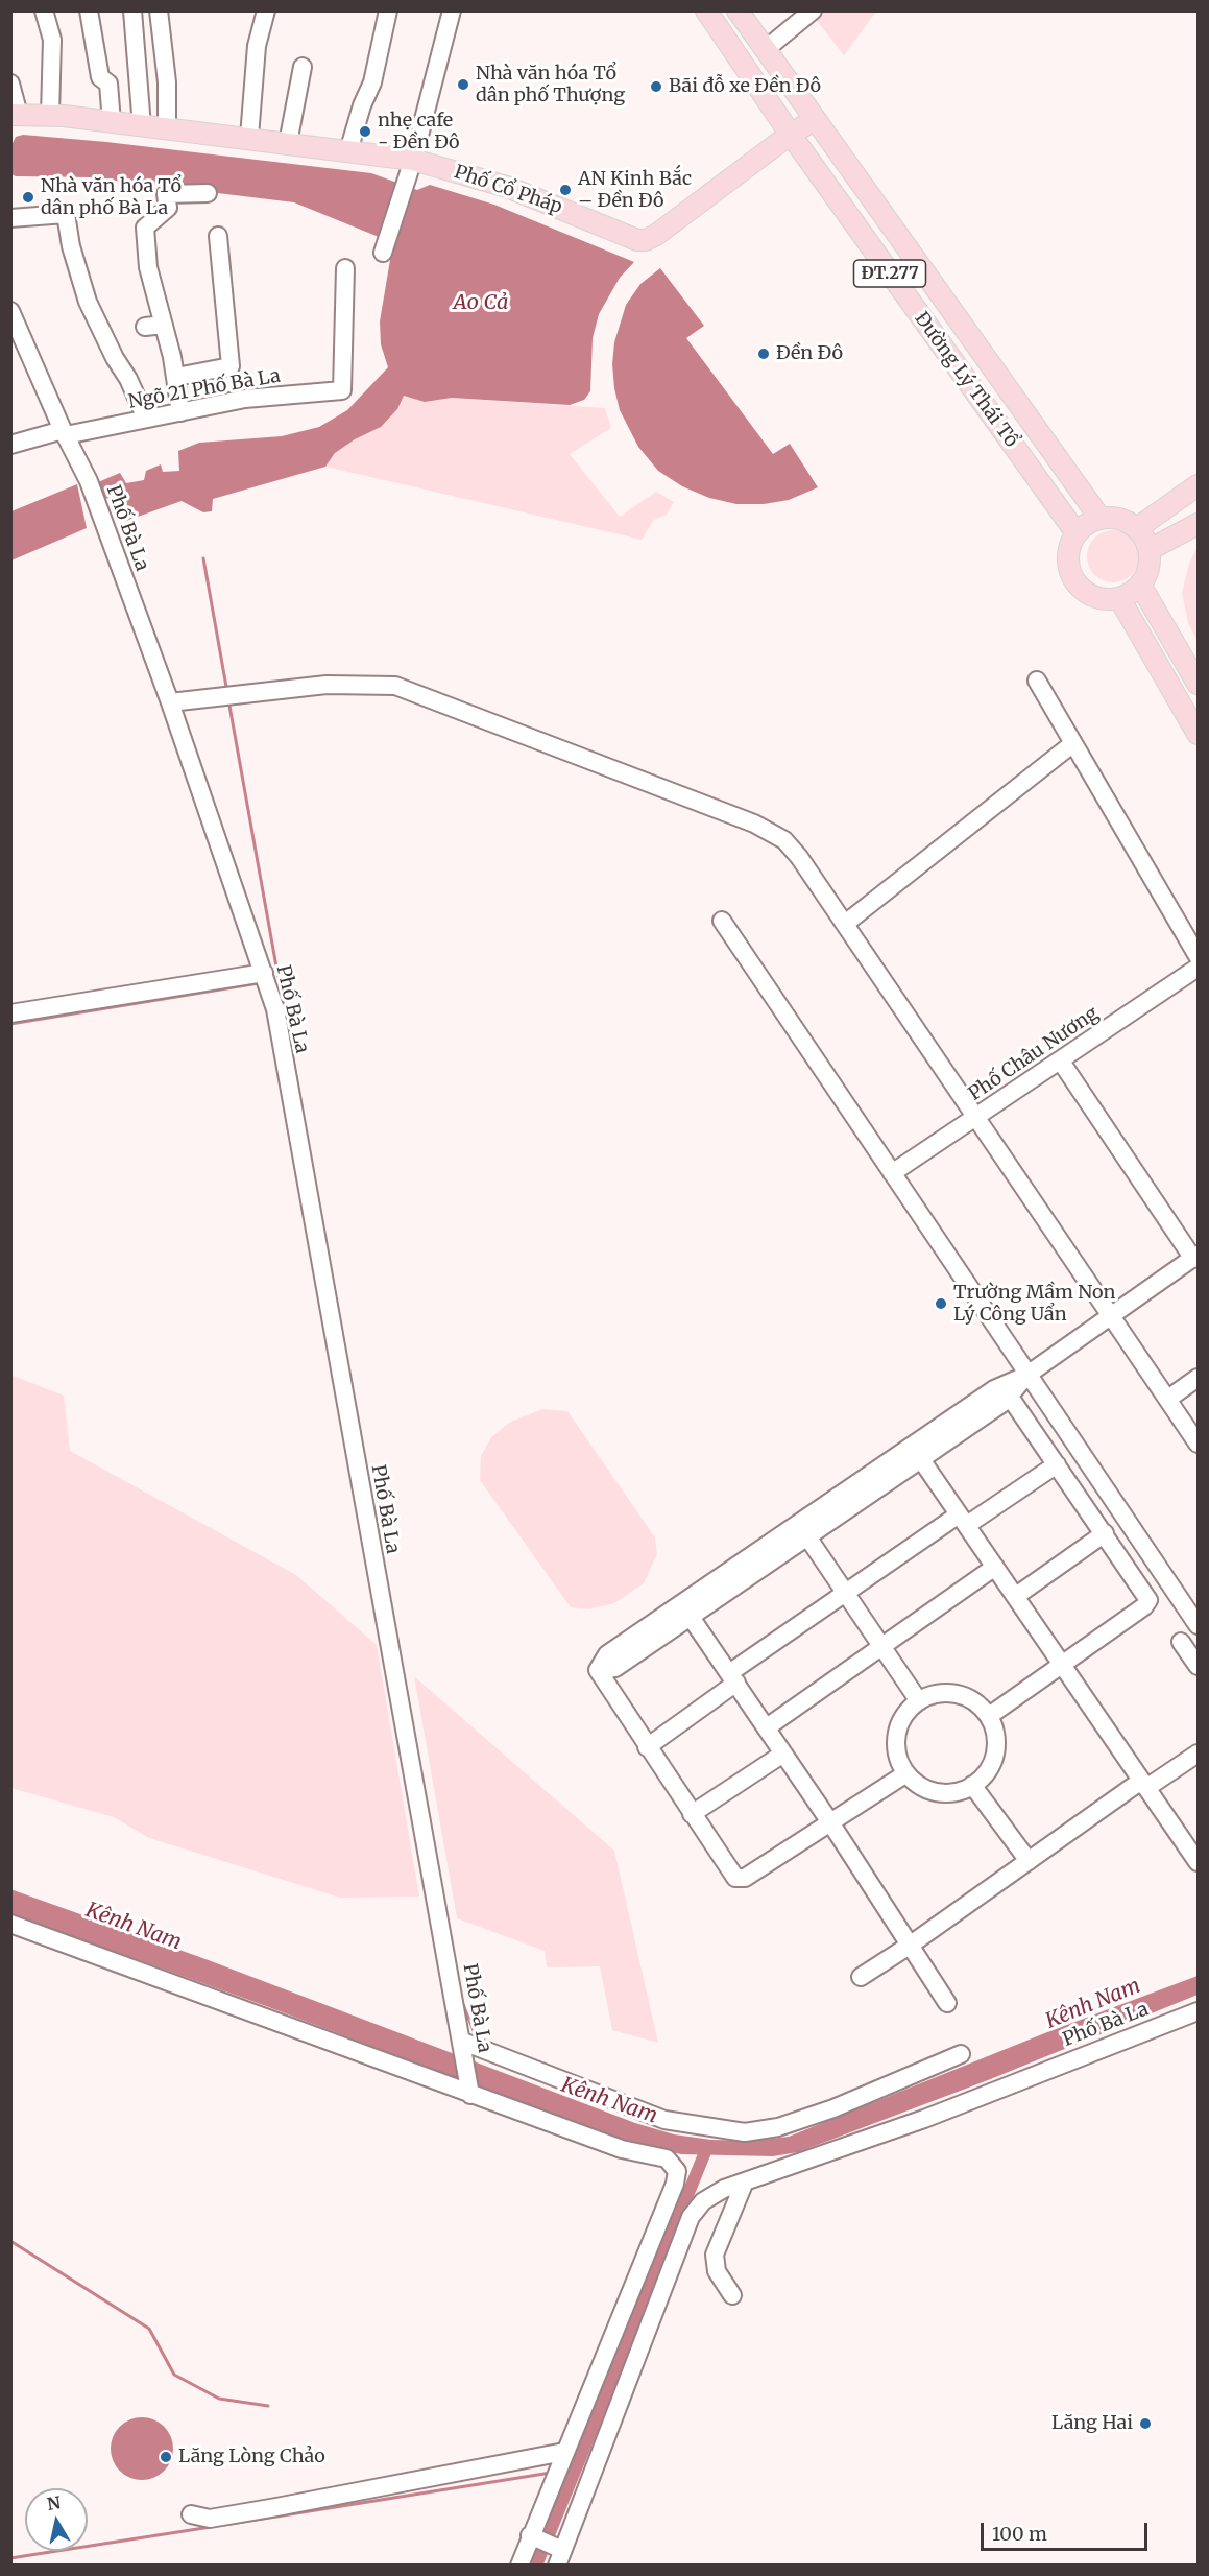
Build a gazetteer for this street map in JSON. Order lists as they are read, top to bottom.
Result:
{
  "streets": {
    "main road": ["Phố Cổ Pháp", "ĐT.277", "Đường Lý Thái Tổ"],
    "street": ["Ngõ 21 Phố Bà La", "Phố Bà La", "Phố Châu Nương"]
  },
  "crossings": [
    ["Phố Cổ Pháp", "Đường Lý Thái Tổ"],
    ["Ngõ 21 Phố Bà La", "Phố Bà La"]
  ],
  "water": ["Ao Cả", "Kênh Nam"],
  "places": [
    "Nhà văn hóa Tổ dân phố Thượng",
    "Bãi đỗ xe Đền Đô",
    "nhẹ cafe - Đền Đô",
    "AN Kinh Bắc – Đền Đô",
    "Nhà văn hóa Tổ dân phố Bà La",
    "Đền Đô",
    "Trường Mầm Non Lý Công Uẩn",
    "Lăng Hai",
    "Lăng Lòng Chảo"
  ],
  "scale_bar": "100 m",
  "north": "top"
}
